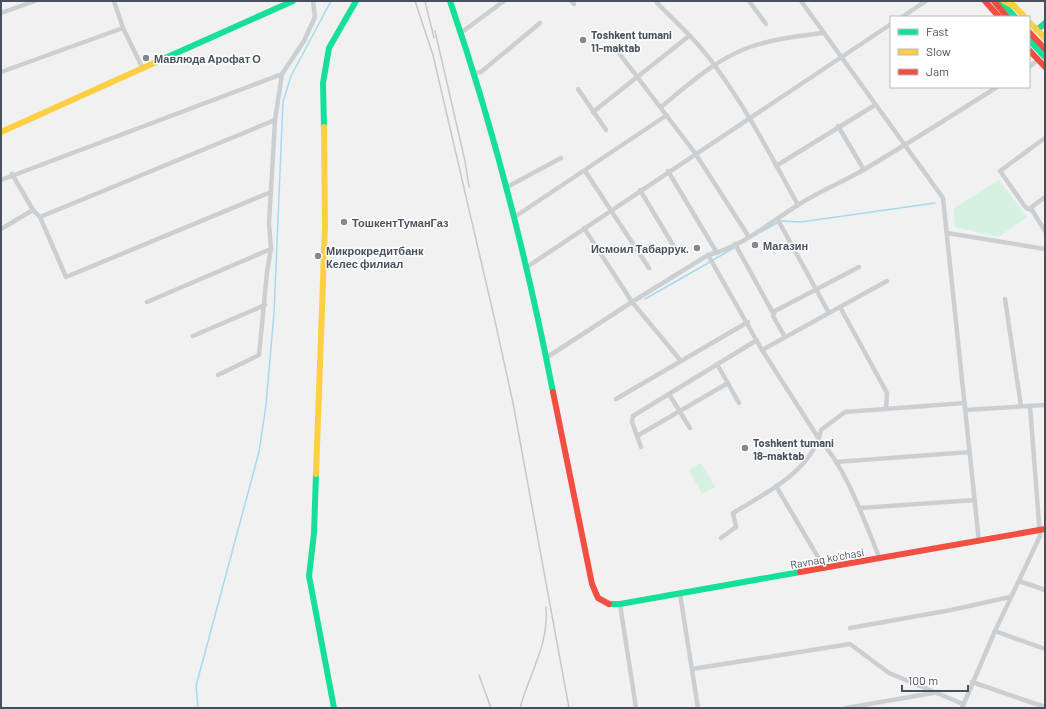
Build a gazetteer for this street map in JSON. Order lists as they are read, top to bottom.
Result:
{
  "streets": {
    "street": ["Ravnaq ko‘chasi"]
  },
  "places": [
    "Toshkent tumani 11-maktab",
    "Мавлюда Арофат О",
    "ТошкентТуманГаз",
    "Магазин",
    "Исмоил Табаррук.",
    "Микрокредитбанк Келес филиал",
    "Toshkent tumani 18-maktab"
  ],
  "legend": ["Fast", "Slow", "Jam"],
  "scale_bar": "100 m"
}
